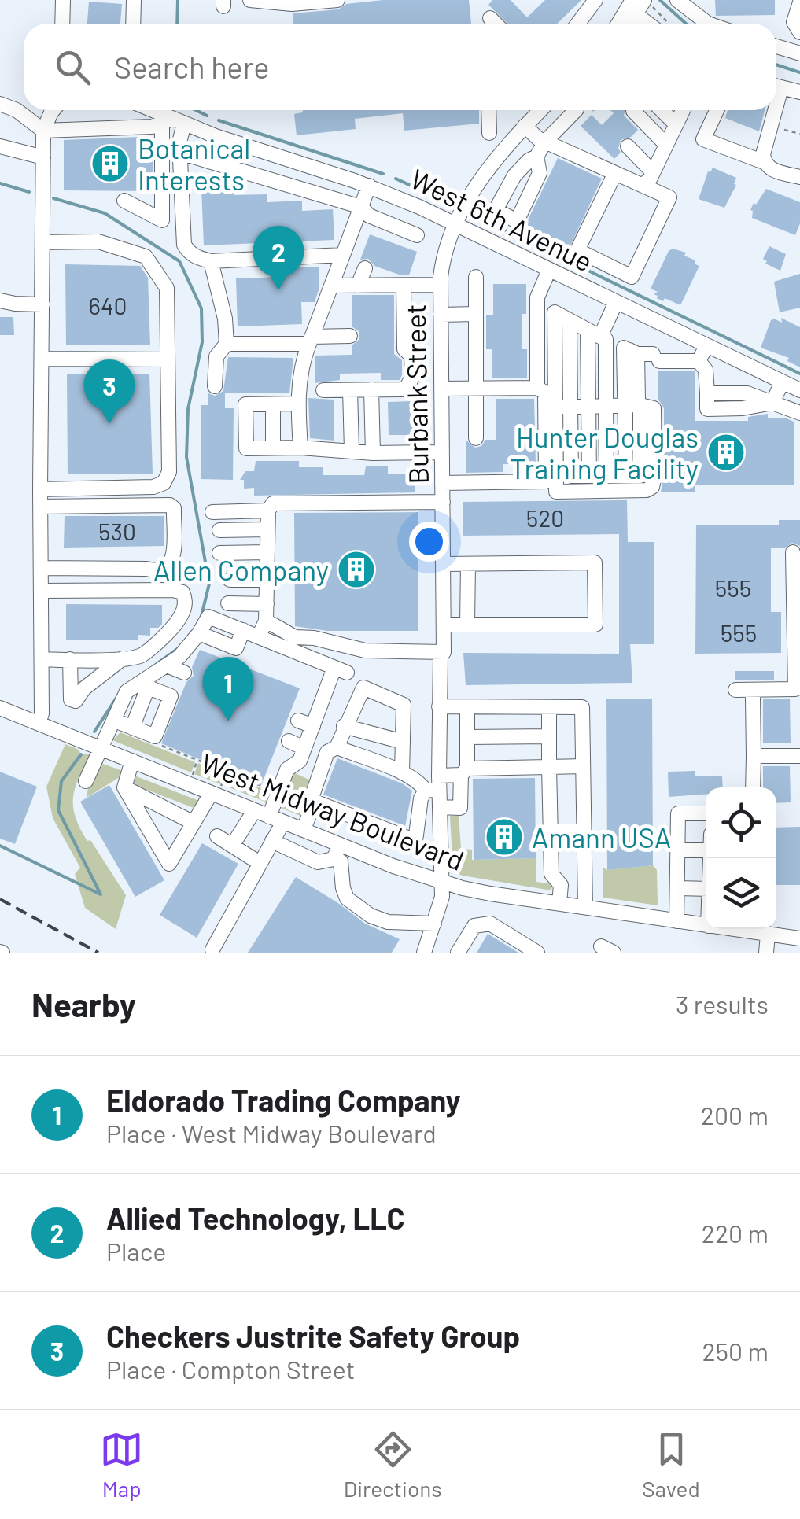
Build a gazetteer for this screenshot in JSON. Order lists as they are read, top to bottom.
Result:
{
  "streets": {
    "street": ["West 6th Avenue", "Burbank Street", "West Midway Boulevard"]
  },
  "crossings": [
    ["West 6th Avenue", "Burbank Street"],
    ["Burbank Street", "West Midway Boulevard"]
  ],
  "places": {
    "building": [
      "Botanical Interests",
      "Hunter Douglas Training Facility",
      "Allen Company",
      "Amann USA"
    ]
  },
  "house_numbers": [
    "640",
    "520",
    "530",
    "555",
    "555"
  ],
  "page": {
    "search": "Search here",
    "pins": ["2", "3", "1"],
    "heading": ["Nearby", "3 results"],
    "list": [
      {
        "mark": "1",
        "name": "Eldorado Trading Company",
        "note": "Place · West Midway Boulevard",
        "value": "200 m"
      },
      {
        "mark": "2",
        "name": "Allied Technology, LLC",
        "note": "Place",
        "value": "220 m"
      },
      {
        "mark": "3",
        "name": "Checkers Justrite Safety Group",
        "note": "Place · Compton Street",
        "value": "250 m"
      }
    ],
    "nav": ["Map", "Directions", "Saved"]
  }
}
